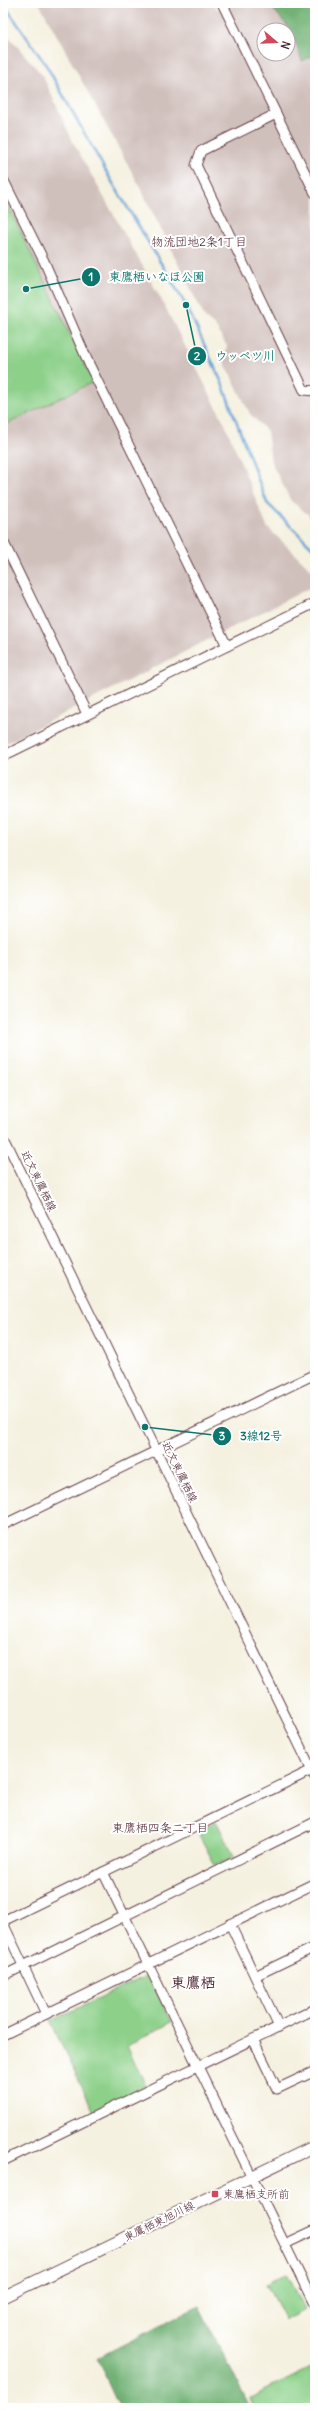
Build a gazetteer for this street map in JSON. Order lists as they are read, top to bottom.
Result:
{
  "streets": {
    "main road": ["東鷹栖東旭川線"],
    "street": ["近文東鷹栖線"]
  },
  "districts": ["物流団地2条1丁目", "東鷹栖四条二丁目", "東鷹栖"],
  "places": {
    "other": ["東鷹栖いなほ公園", "ウッペツ川", "3線12号"],
    "transit": ["東鷹栖支所前"]
  },
  "north": "right"
}
